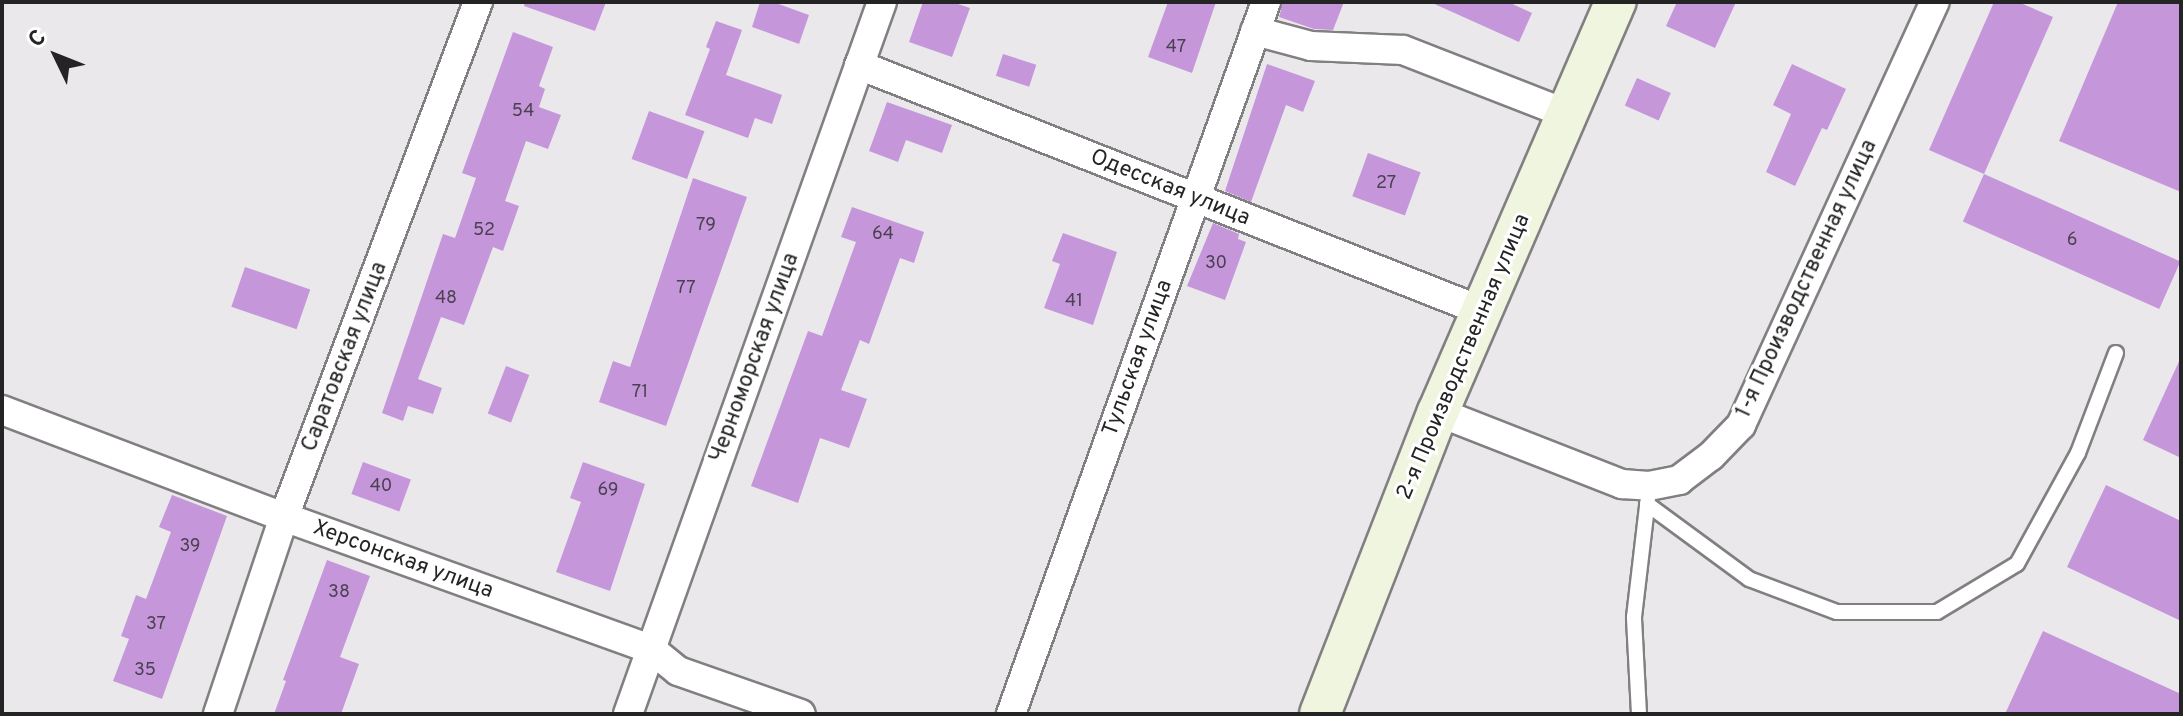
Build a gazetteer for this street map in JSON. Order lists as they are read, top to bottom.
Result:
{
  "streets": {
    "street": [
      "Одесская улица",
      "1-я Производственная улица",
      "Саратовская улица",
      "2-я Производственная улица",
      "Черноморская улица",
      "Тульская улица",
      "Херсонская улица"
    ]
  },
  "crossings": [
    ["Одесская улица", "2-я Производственная улица"],
    ["Одесская улица", "Черноморская улица"],
    ["Одесская улица", "Тульская улица"],
    ["1-я Производственная улица", "2-я Производственная улица"],
    ["Саратовская улица", "Херсонская улица"],
    ["Черноморская улица", "Херсонская улица"]
  ],
  "house_numbers": [
    "47",
    "54",
    "27",
    "79",
    "52",
    "64",
    "6",
    "30",
    "77",
    "48",
    "41",
    "71",
    "40",
    "69",
    "39",
    "38",
    "37",
    "35"
  ],
  "north": "top left"
}
